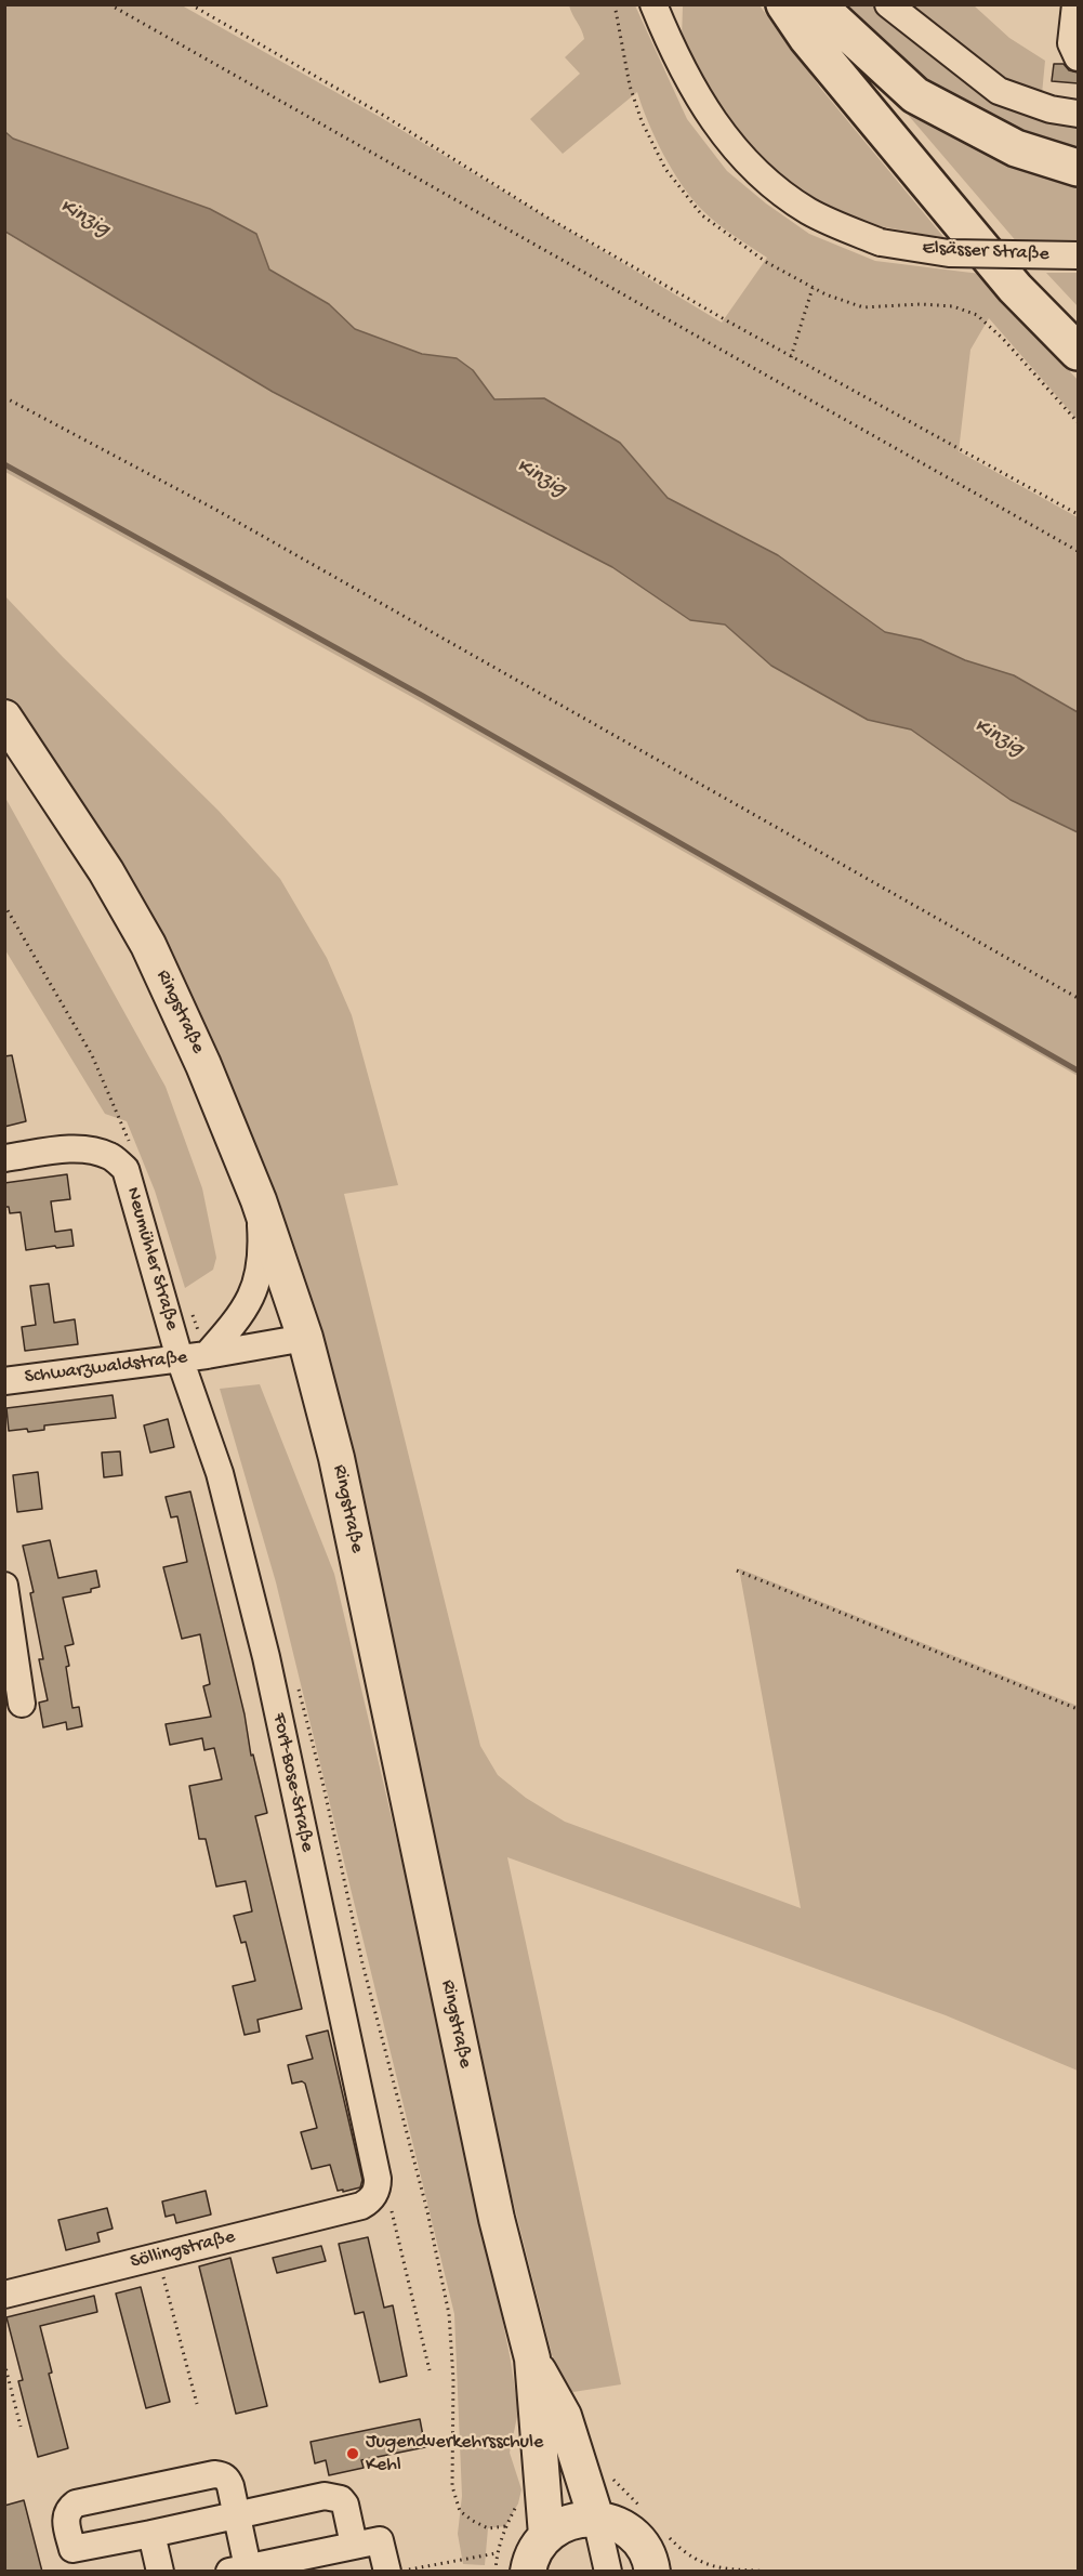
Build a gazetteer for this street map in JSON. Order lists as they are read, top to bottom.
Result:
{
  "streets": {
    "main road": ["Ringstraße"],
    "street": [
      "Elsässer Straße",
      "Neumühler Straße",
      "Schwarzwaldstraße",
      "Fort-Bose-Straße",
      "Söllingstraße"
    ]
  },
  "crossings": [
    ["Ringstraße", "Schwarzwaldstraße"],
    ["Neumühler Straße", "Schwarzwaldstraße"],
    ["Neumühler Straße", "Fort-Bose-Straße"],
    ["Schwarzwaldstraße", "Fort-Bose-Straße"],
    ["Fort-Bose-Straße", "Söllingstraße"]
  ],
  "water": ["Kinzig"],
  "places": ["Jugendverkehrsschule Kehl"]
}
